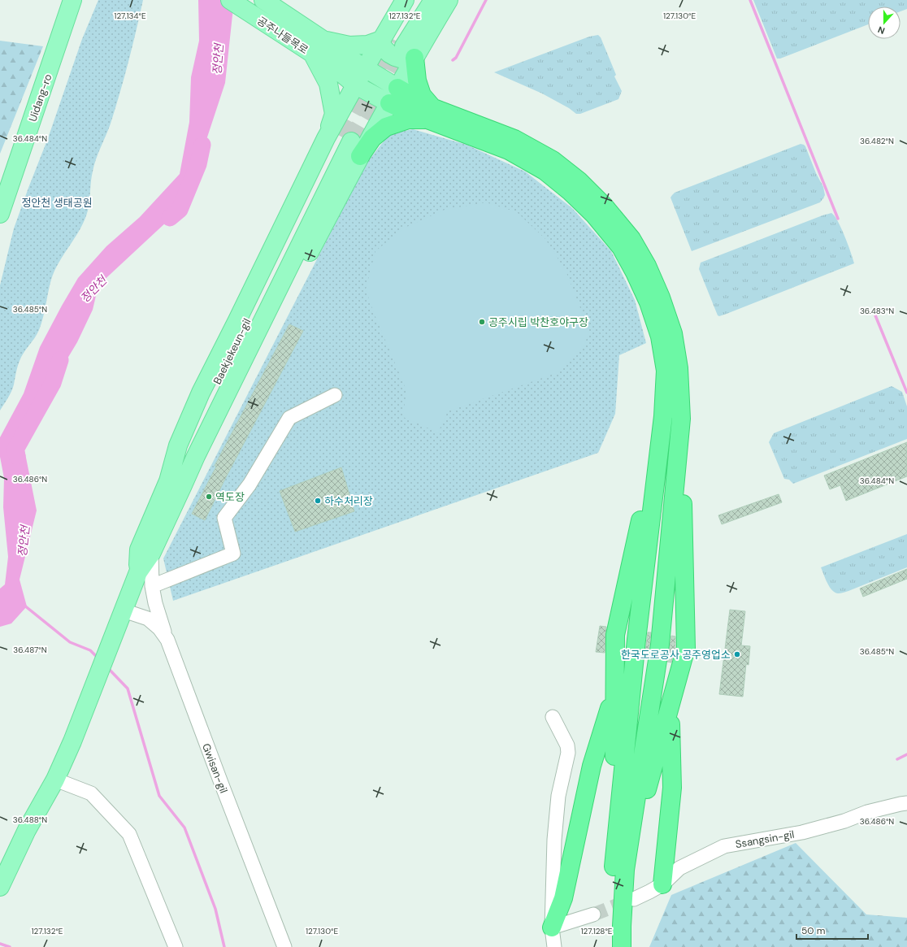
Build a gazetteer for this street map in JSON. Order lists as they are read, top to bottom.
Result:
{
  "streets": {
    "main road": ["공주나들목로", "Uidang-ro", "Baekjekeun-gil"],
    "street": ["Gwisan-gil", "Ssangsin-gil"]
  },
  "crossings": [
    ["Baekjekeun-gil", "Gwisan-gil"]
  ],
  "water": ["정안천"],
  "parks": ["정안천 생태공원"],
  "places": [
    "공주시립 박찬호야구장",
    "역도장",
    "하수처리장",
    "한국도로공사 공주영업소"
  ],
  "scale_bar": "50 m",
  "north": "bottom",
  "coordinates": [
    "127.132°E",
    "127.130°E",
    "127.134°E",
    "36.484°N",
    "36.482°N",
    "36.485°N",
    "36.483°N",
    "36.486°N",
    "36.487°N",
    "36.488°N",
    "127.128°E"
  ]
}
